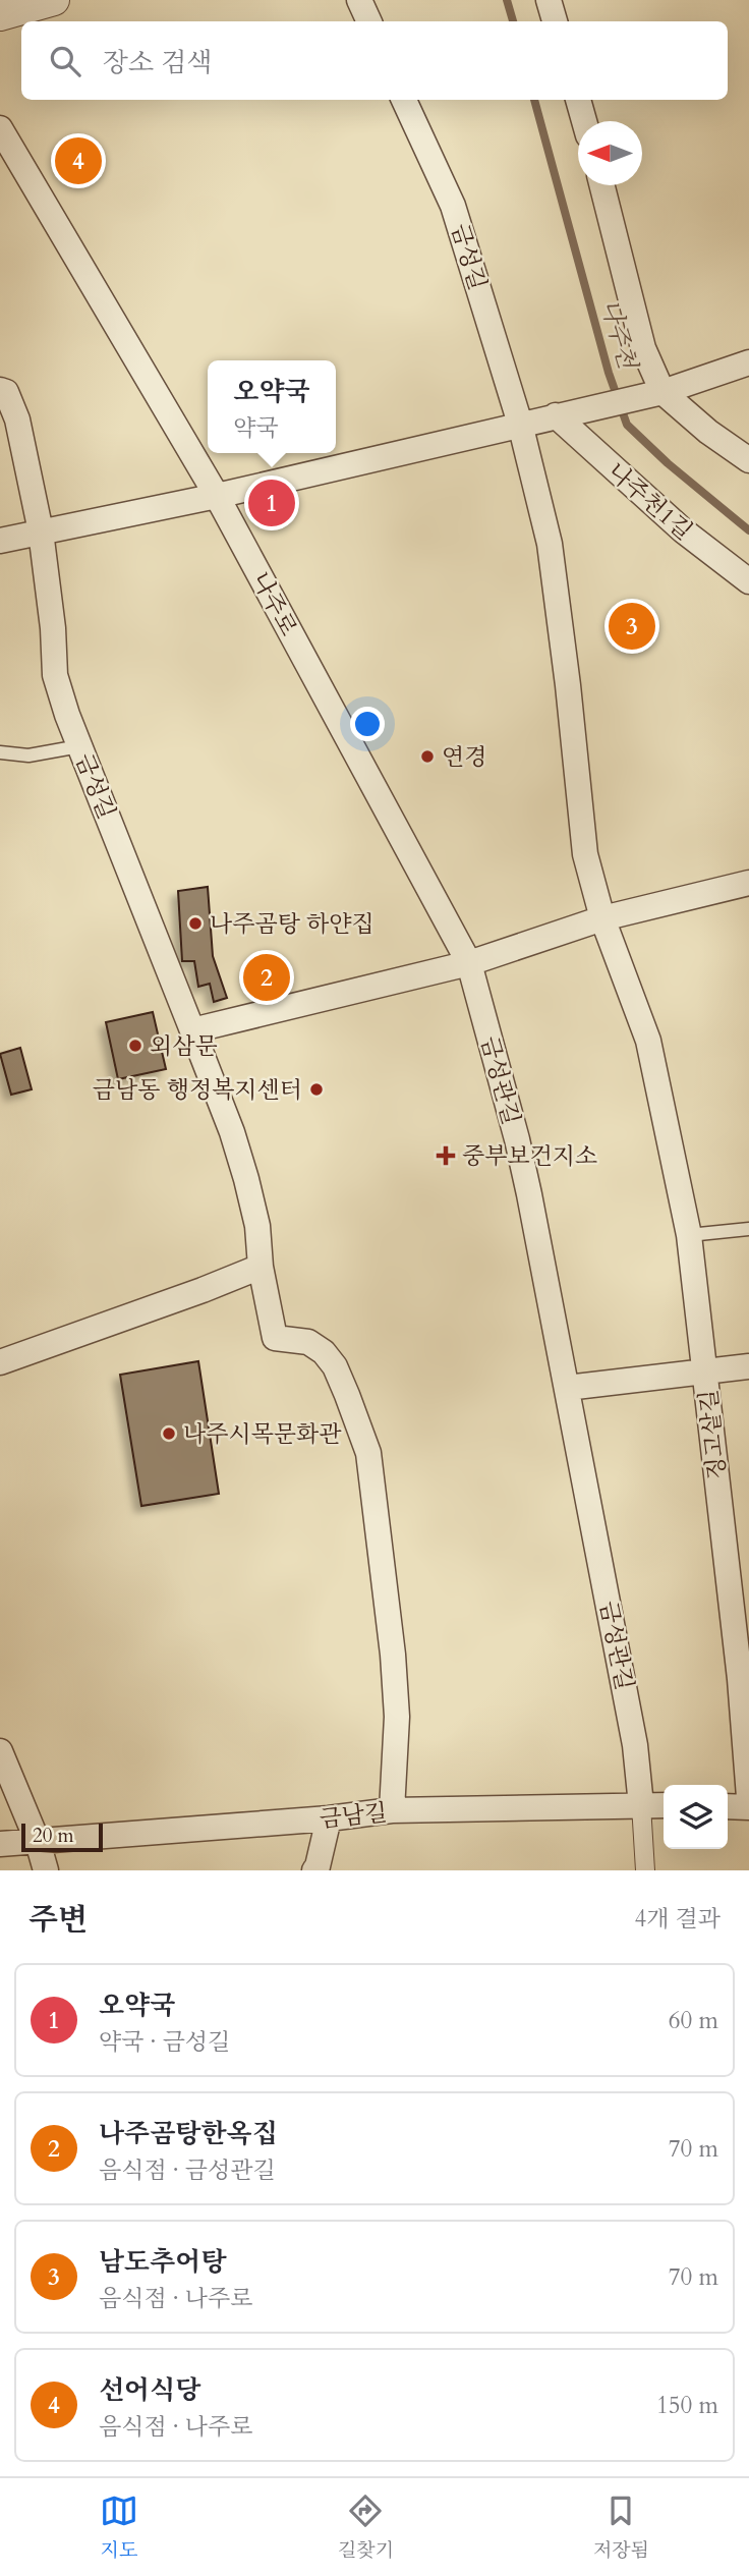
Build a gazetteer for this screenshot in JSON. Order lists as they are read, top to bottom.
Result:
{
  "streets": {
    "street": [
      "금성길",
      "나주천1길",
      "나주로",
      "금성관길",
      "징고샅길",
      "금남길"
    ]
  },
  "crossings": [
    ["나주로", "금성관길"],
    ["금성관길", "징고샅길"],
    ["금성관길", "금남길"]
  ],
  "water": ["나주천"],
  "places": {
    "other": [
      "연경",
      "나주곰탕 하얀집",
      "외삼문",
      "금남동 행정복지센터",
      "나주시목문화관"
    ],
    "health": ["중부보건지소"]
  },
  "scale_bar": "20 m",
  "north": "left",
  "page": {
    "search": "장소 검색",
    "pins": [
      "4",
      "1",
      "3",
      "2"
    ],
    "popup": ["오약국", "약국"],
    "scale": "20 m",
    "heading": ["주변", "4개 결과"],
    "list": [
      {
        "mark": "1",
        "name": "오약국",
        "note": "약국 · 금성길",
        "value": "60 m"
      },
      {
        "mark": "2",
        "name": "나주곰탕한옥집",
        "note": "음식점 · 금성관길",
        "value": "70 m"
      },
      {
        "mark": "3",
        "name": "남도추어탕",
        "note": "음식점 · 나주로",
        "value": "70 m"
      },
      {
        "mark": "4",
        "name": "선어식당",
        "note": "음식점 · 나주로",
        "value": "150 m"
      }
    ],
    "nav": ["지도", "길찾기", "저장됨"]
  }
}
